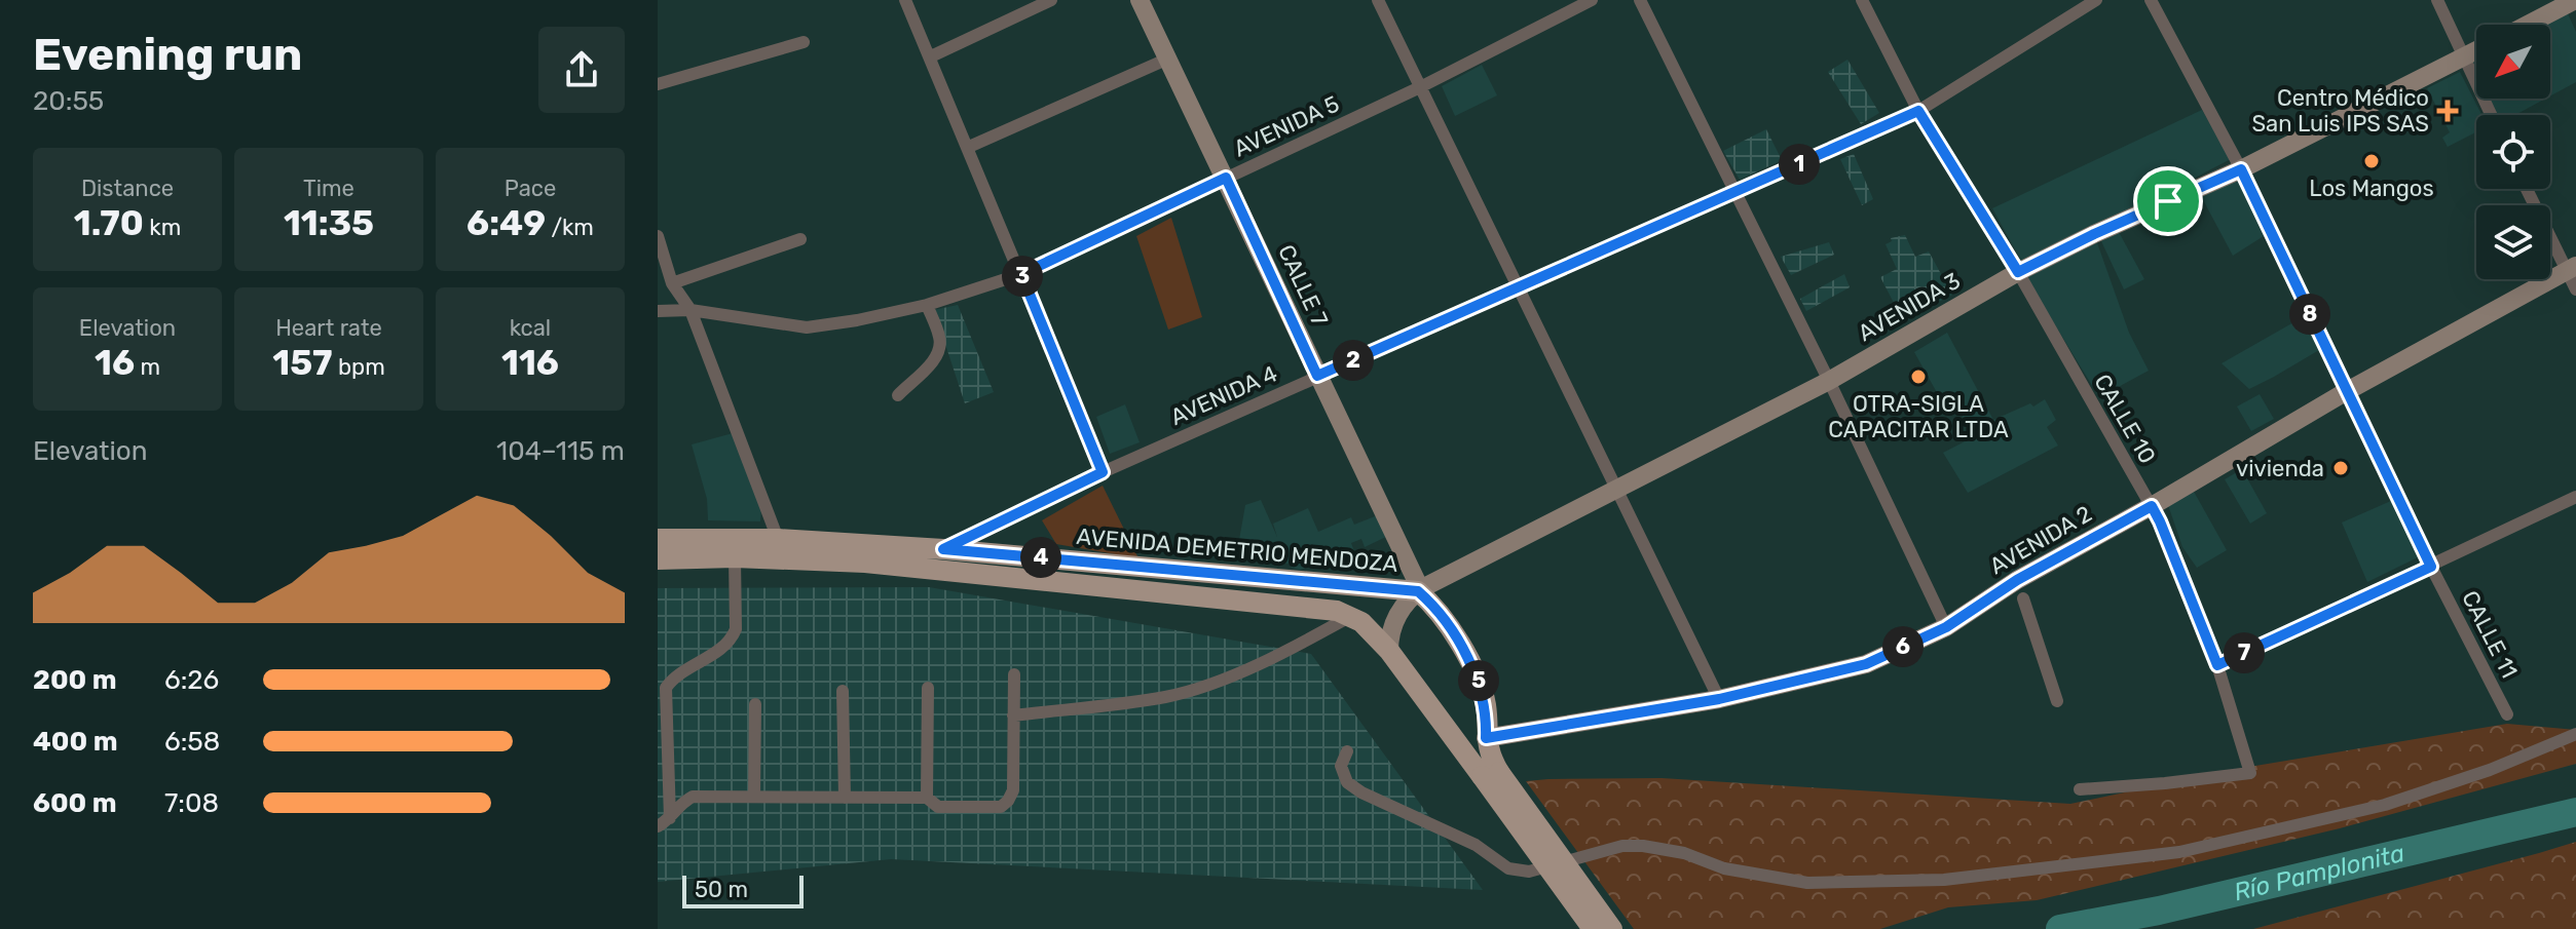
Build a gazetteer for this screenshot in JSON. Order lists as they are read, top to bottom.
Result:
{
  "streets": {
    "main road": [
      "CALLE 7",
      "AVENIDA 3",
      "AVENIDA 2",
      "AVENIDA DEMETRIO MENDOZA"
    ],
    "street": [
      "AVENIDA 5",
      "AVENIDA 4",
      "CALLE 10",
      "CALLE 11"
    ]
  },
  "crossings": [
    ["AVENIDA 5", "CALLE 7"],
    ["CALLE 7", "AVENIDA 3"],
    ["CALLE 7", "AVENIDA 4"],
    ["CALLE 7", "AVENIDA DEMETRIO MENDOZA"],
    ["AVENIDA 3", "CALLE 10"],
    ["AVENIDA 3", "AVENIDA DEMETRIO MENDOZA"],
    ["AVENIDA 3", "CALLE 11"],
    ["AVENIDA 4", "CALLE 10"],
    ["AVENIDA 4", "AVENIDA DEMETRIO MENDOZA"],
    ["CALLE 10", "AVENIDA 2"],
    ["AVENIDA 2", "CALLE 11"]
  ],
  "water": ["Río Pamplonita"],
  "places": {
    "health": ["Centro Médico San Luis IPS SAS"],
    "other": ["Los Mangos", "OTRA-SIGLA CAPACITAR LTDA", "vivienda"]
  },
  "scale_bar": "50 m",
  "north": "bottom left",
  "page": {
    "heading": ["Evening run", "20:55"],
    "stats": [
      ["Distance", "1.70 km"],
      ["Time", "11:35"],
      ["Pace", "6:49 /km"],
      ["Elevation", "16 m"],
      ["Heart rate", "157 bpm"],
      ["kcal", "116"]
    ],
    "pins": [
      "1",
      "3",
      "8",
      "2",
      "4",
      "6",
      "7",
      "5"
    ],
    "chart": ["Elevation", "104–115 m"],
    "list": [
      {
        "name": "200 m",
        "note": "6:26"
      },
      {
        "name": "400 m",
        "note": "6:58"
      },
      {
        "name": "600 m",
        "note": "7:08"
      }
    ],
    "scale": "50 m"
  }
}
